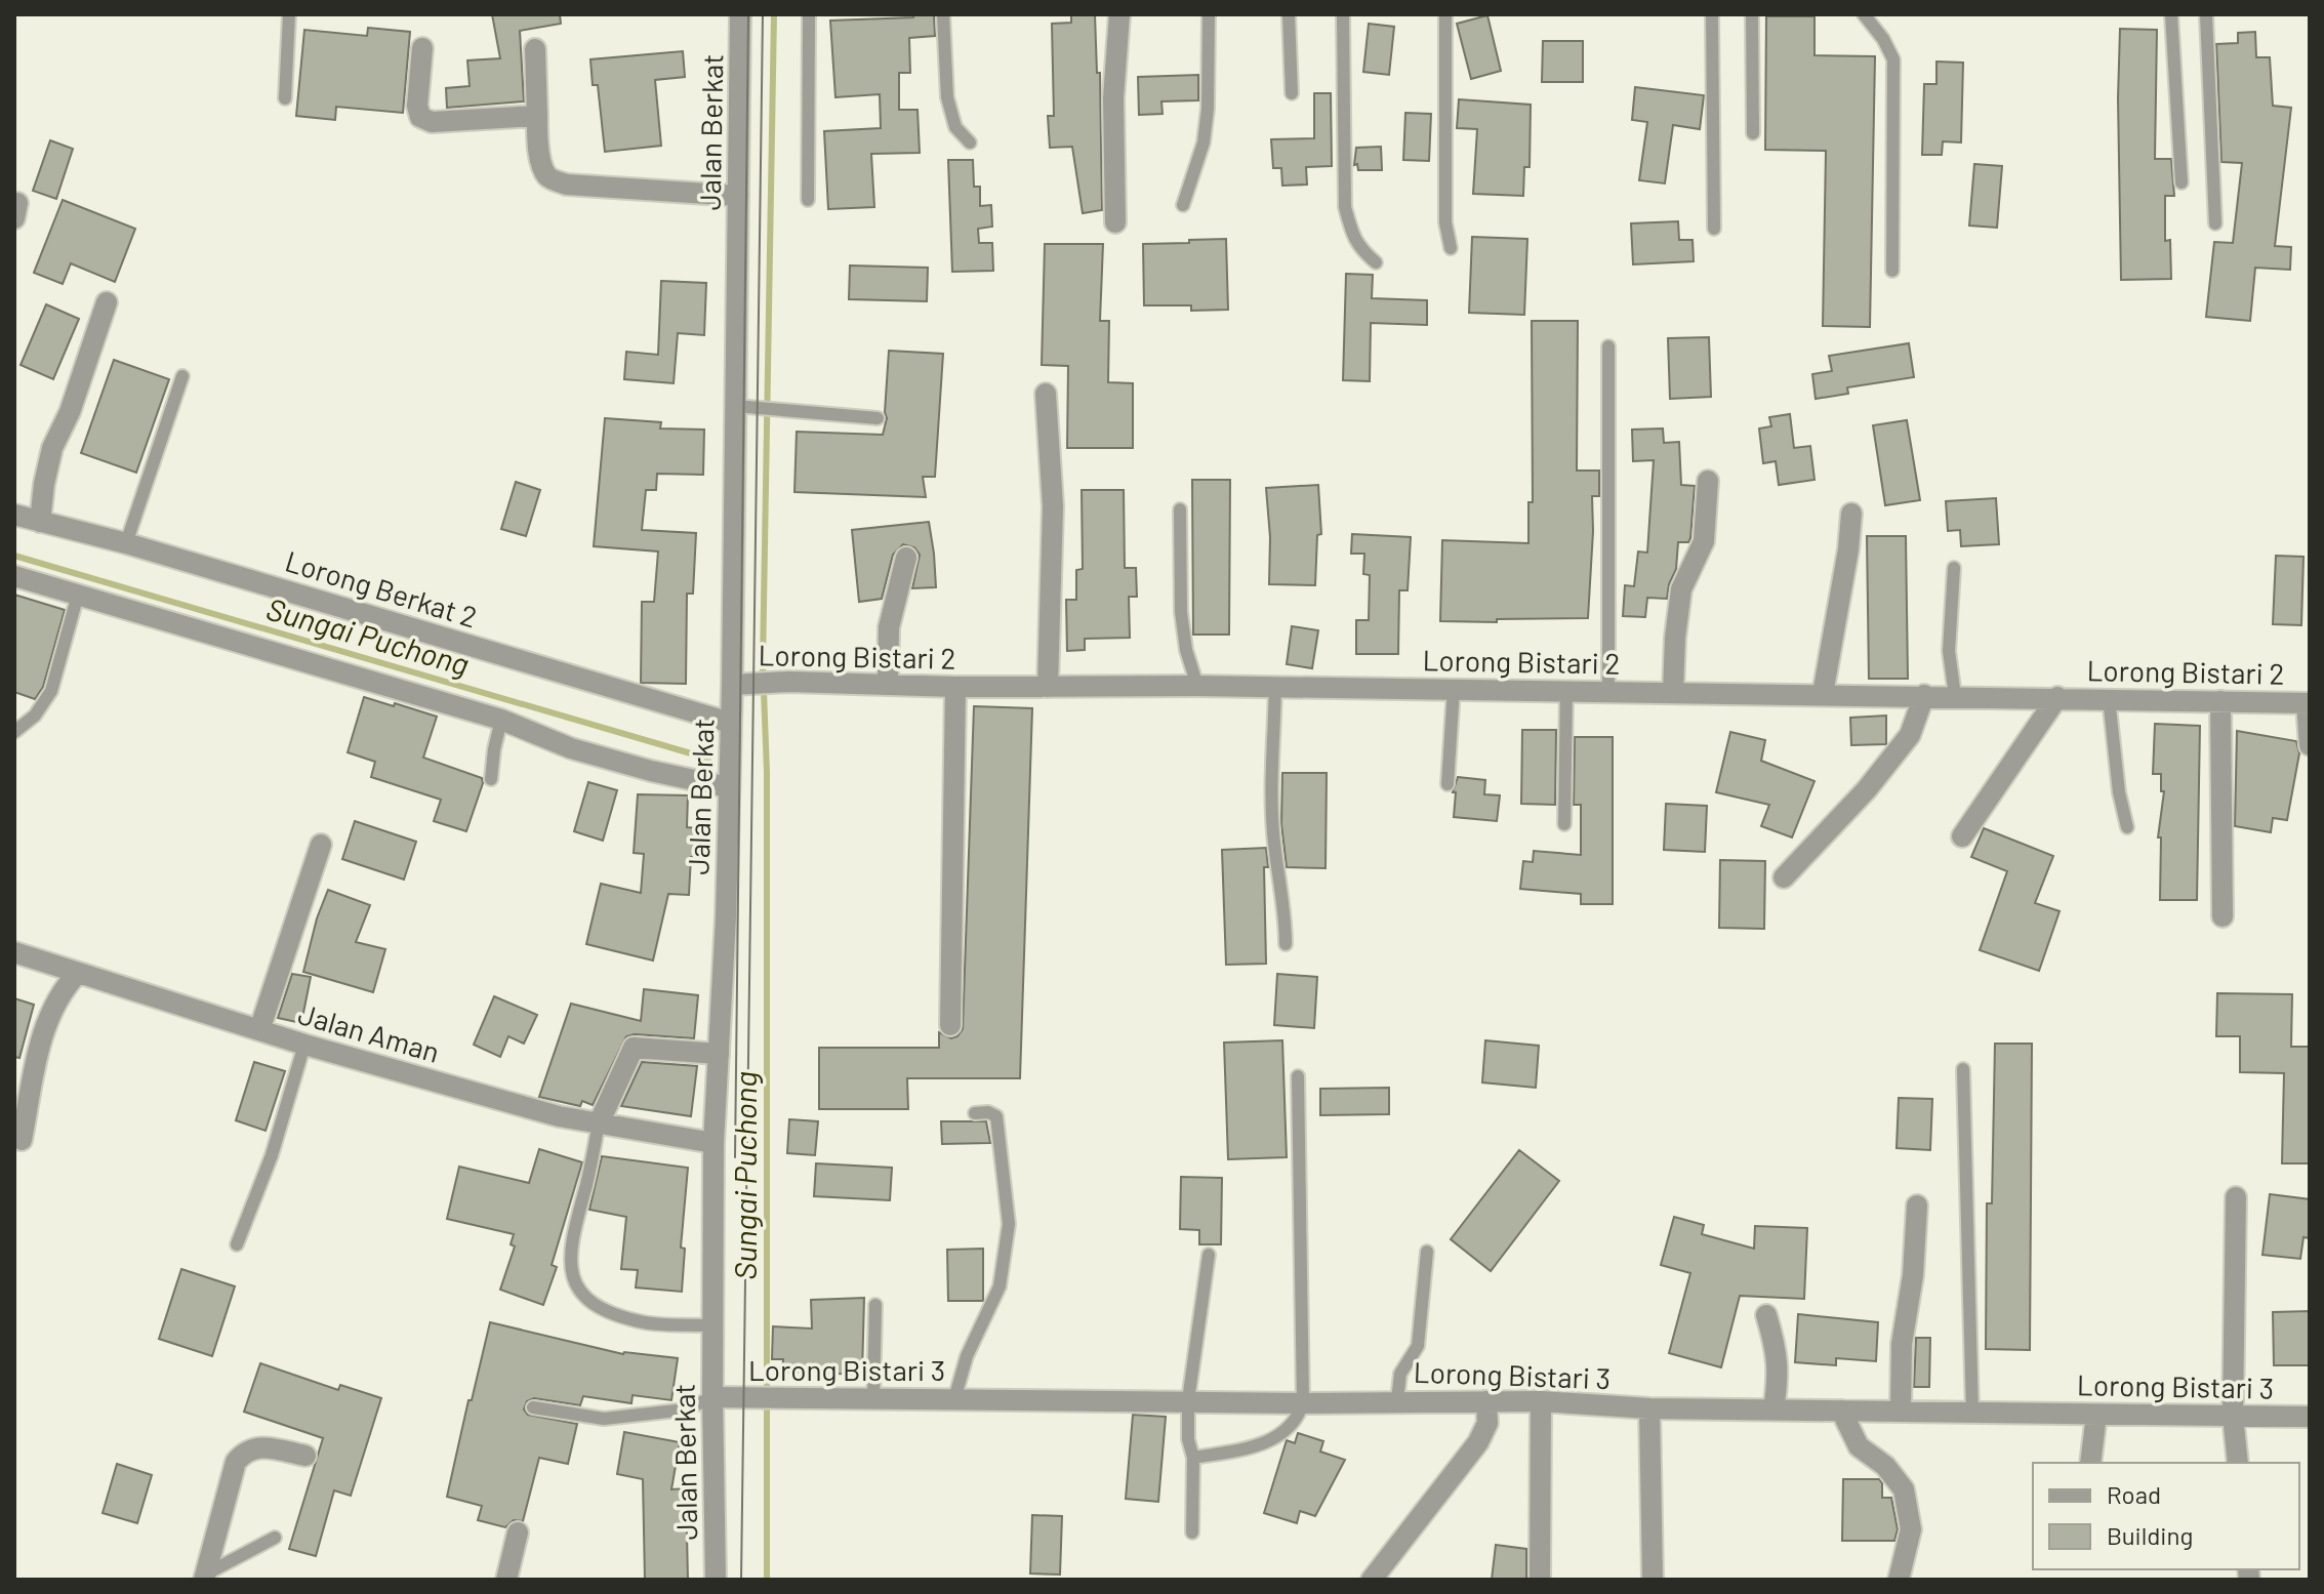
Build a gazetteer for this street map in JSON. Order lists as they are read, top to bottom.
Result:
{
  "streets": {
    "street": [
      "Jalan Berkat",
      "Lorong Berkat 2",
      "Lorong Bistari 2",
      "Jalan Aman",
      "Lorong Bistari 3"
    ]
  },
  "crossings": [
    ["Jalan Berkat", "Lorong Berkat 2"],
    ["Jalan Berkat", "Lorong Bistari 2"],
    ["Jalan Berkat", "Jalan Aman"],
    ["Jalan Berkat", "Lorong Bistari 3"]
  ],
  "water": ["Sungai Puchong"],
  "legend": ["Road", "Building"]
}
